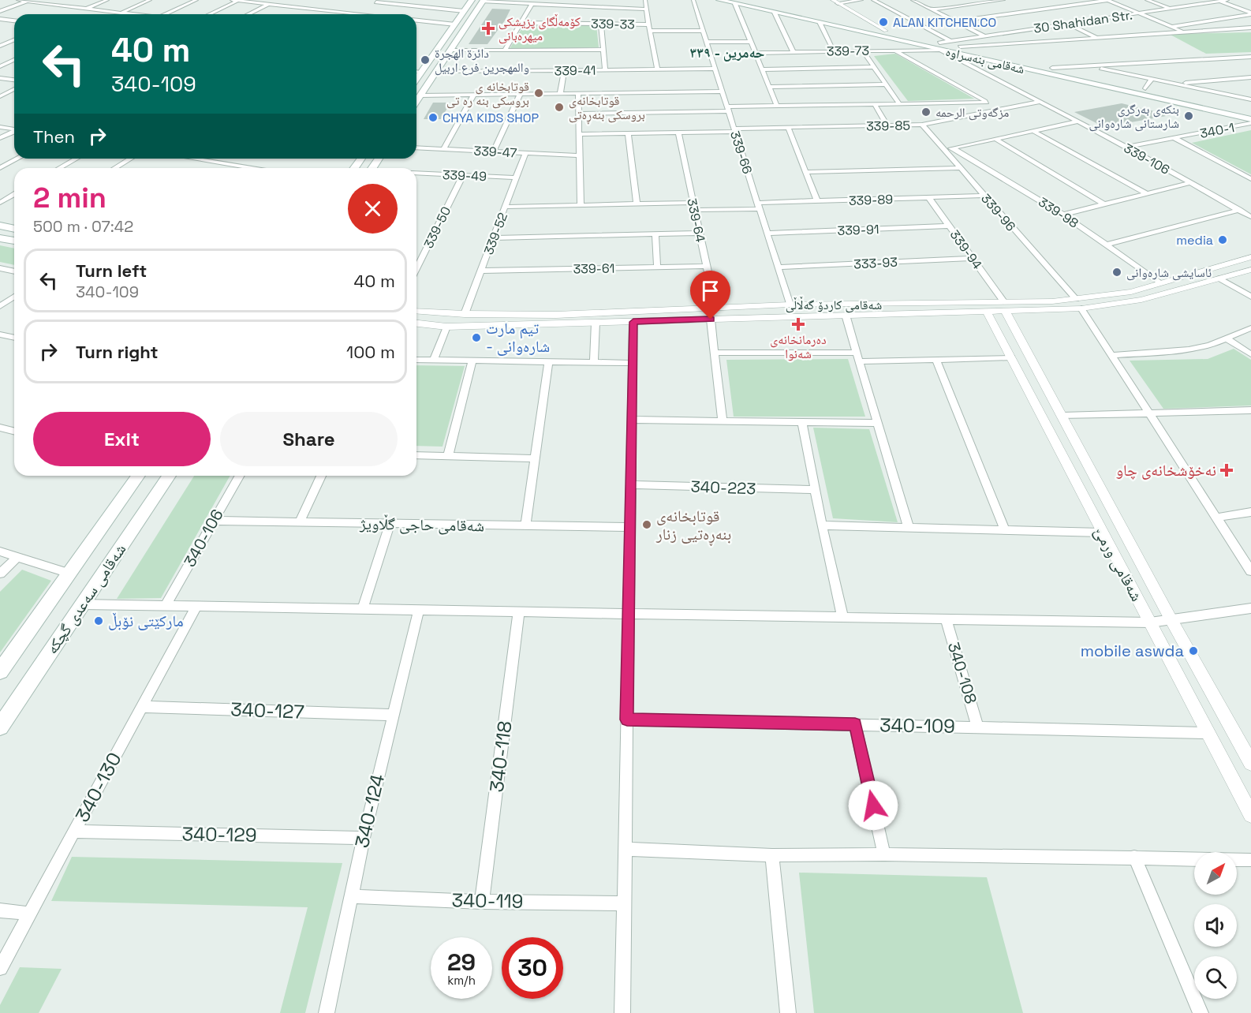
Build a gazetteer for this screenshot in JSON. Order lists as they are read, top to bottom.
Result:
{
  "streets": {
    "main road": ["شەقامی بنەسراوە", "شەقامی سەعدی گچکە"],
    "street": [
      "30 Shahidan Str.",
      "339-33",
      "339-73",
      "339-41",
      "339-85",
      "340-1",
      "339-47",
      "339-66",
      "339-106",
      "339-49",
      "339-89",
      "339-96",
      "339-98",
      "339-64",
      "339-50",
      "339-91",
      "339-52",
      "339-94",
      "333-93",
      "339-61",
      "شەقامی کاردۆ گەڵاڵی",
      "340-223",
      "شەقامی حاجی گڵاویژ",
      "340-106",
      "شەقامی ورمێ",
      "340-108",
      "340-127",
      "340-109",
      "340-118",
      "340-130",
      "340-124",
      "340-129",
      "340-119"
    ]
  },
  "crossings": [
    ["30 Shahidan Str.", "339-73"],
    ["30 Shahidan Str.", "شەقامی بنەسراوە"],
    ["30 Shahidan Str.", "339-106"],
    ["339-73", "شەقامی بنەسراوە"],
    ["339-73", "339-106"],
    ["شەقامی بنەسراوە", "339-106"],
    ["339-41", "339-66"],
    ["339-85", "339-66"],
    ["339-85", "339-106"],
    ["339-85", "339-96"],
    ["339-85", "339-64"],
    ["340-1", "339-106"],
    ["339-47", "339-52"],
    ["339-66", "339-89"],
    ["339-66", "339-91"],
    ["339-66", "333-93"],
    ["339-66", "شەقامی کاردۆ گەڵاڵی"],
    ["339-49", "339-50"],
    ["339-49", "339-52"],
    ["339-89", "339-96"],
    ["339-89", "339-64"],
    ["339-89", "339-52"],
    ["339-89", "339-94"],
    ["339-96", "شەقامی کاردۆ گەڵاڵی"],
    ["339-98", "شەقامی کاردۆ گەڵاڵی"],
    ["339-64", "339-61"],
    ["339-64", "شەقامی کاردۆ گەڵاڵی"],
    ["339-91", "339-94"],
    ["339-52", "339-61"],
    ["339-52", "شەقامی کاردۆ گەڵاڵی"],
    ["339-94", "333-93"],
    ["339-94", "شەقامی کاردۆ گەڵاڵی"],
    ["339-94", "شەقامی ورمێ"],
    ["شەقامی کاردۆ گەڵاڵی", "شەقامی ورمێ"],
    ["شەقامی حاجی گڵاویژ", "340-106"],
    ["شەقامی ورمێ", "340-109"],
    ["340-108", "340-109"],
    ["340-127", "340-130"],
    ["340-127", "340-124"],
    ["340-118", "340-119"],
    ["340-130", "340-129"],
    ["340-124", "340-129"],
    ["340-124", "340-119"]
  ],
  "districts": ["حەمرین - ٣٣٩"],
  "places": {
    "other": [
      "ALAN KITCHEN.CO",
      "دائرة الهجرة والمهجرين فرع اربيل",
      "قوتابخانه ى بروسكى بنه ره تى",
      "قوتابخانەی بروسکی بنەڕەتی",
      "مزگەوتی الرحمە",
      "بنكەی بەرگری شارستانی شارەوانی",
      "CHYA KIDS SHOP",
      "media",
      "ئاسایشی شارەوانی",
      "تیم مارت - شارەوانی",
      "قوتابخانەی بنەڕەتیی زنار",
      "مارکێتی نۆبڵ",
      "mobile aswda"
    ],
    "health": ["کۆمەڵگای پزیشکی میهرەبانی", "دەرمانخانەی شەنوا", "نەخۆشخانەی چاو"]
  },
  "north": "top right",
  "page": {
    "turn": ["40 m", "340-109"],
    "then": "Then",
    "heading": ["2 min", "500 m · 07:42"],
    "list": [
      {
        "name": "Turn left",
        "note": "340-109",
        "value": "40 m"
      },
      {
        "name": "Turn right",
        "value": "100 m"
      }
    ],
    "buttons": ["Exit", "Share"],
    "speed": "29 km/h",
    "limit": "30"
  }
}
